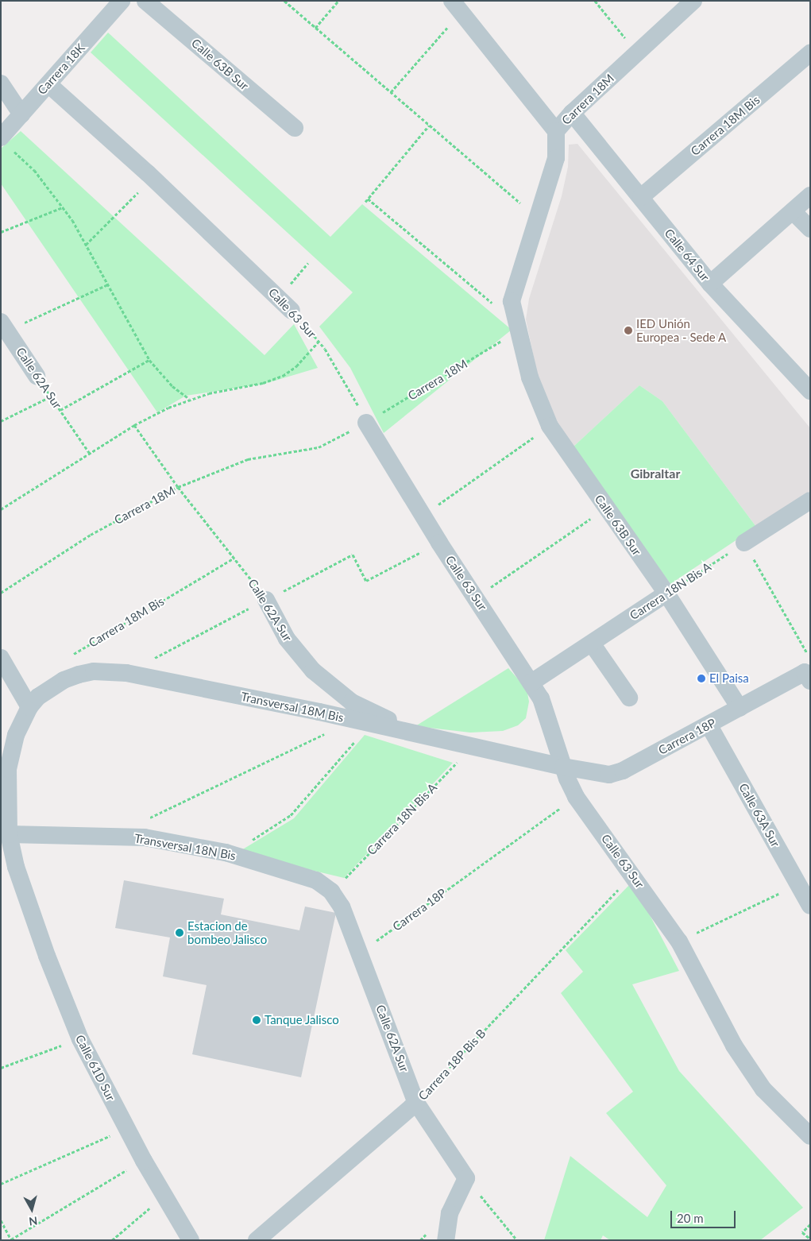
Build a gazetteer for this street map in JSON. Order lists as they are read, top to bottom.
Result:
{
  "streets": {
    "street": [
      "Calle 63B Sur",
      "Carrera 18K",
      "Carrera 18M",
      "Carrera 18M Bis",
      "Calle 64 Sur",
      "Calle 63 Sur",
      "Calle 62A Sur",
      "Carrera 18N Bis A",
      "Transversal 18M Bis",
      "Carrera 18P",
      "Calle 63A Sur",
      "Transversal 18N Bis",
      "Carrera 18P Bis B",
      "Calle 61D Sur"
    ]
  },
  "crossings": [
    ["Calle 63B Sur", "Carrera 18M"],
    ["Calle 63B Sur", "Carrera 18N Bis A"],
    ["Calle 63B Sur", "Carrera 18P"],
    ["Carrera 18K", "Calle 63 Sur"],
    ["Carrera 18M", "Calle 64 Sur"],
    ["Carrera 18M", "Calle 63 Sur"],
    ["Carrera 18M", "Calle 62A Sur"],
    ["Carrera 18M Bis", "Calle 64 Sur"],
    ["Carrera 18M Bis", "Calle 62A Sur"],
    ["Calle 63 Sur", "Carrera 18N Bis A"],
    ["Calle 63 Sur", "Transversal 18M Bis"],
    ["Calle 63 Sur", "Carrera 18P"],
    ["Calle 63 Sur", "Carrera 18P Bis B"],
    ["Calle 62A Sur", "Carrera 18N Bis A"],
    ["Calle 62A Sur", "Transversal 18M Bis"],
    ["Calle 62A Sur", "Carrera 18P"],
    ["Calle 62A Sur", "Transversal 18N Bis"],
    ["Calle 62A Sur", "Carrera 18P Bis B"],
    ["Carrera 18N Bis A", "Transversal 18M Bis"],
    ["Carrera 18N Bis A", "Transversal 18N Bis"],
    ["Transversal 18M Bis", "Carrera 18P"],
    ["Transversal 18M Bis", "Transversal 18N Bis"],
    ["Transversal 18M Bis", "Calle 61D Sur"],
    ["Carrera 18P", "Calle 63A Sur"],
    ["Transversal 18N Bis", "Calle 61D Sur"]
  ],
  "districts": ["Gibraltar"],
  "places": [
    "IED Unión Europea - Sede A",
    "El Paisa",
    "Estacion de bombeo Jalisco",
    "Tanque Jalisco"
  ],
  "scale_bar": "20 m",
  "north": "bottom"
}
